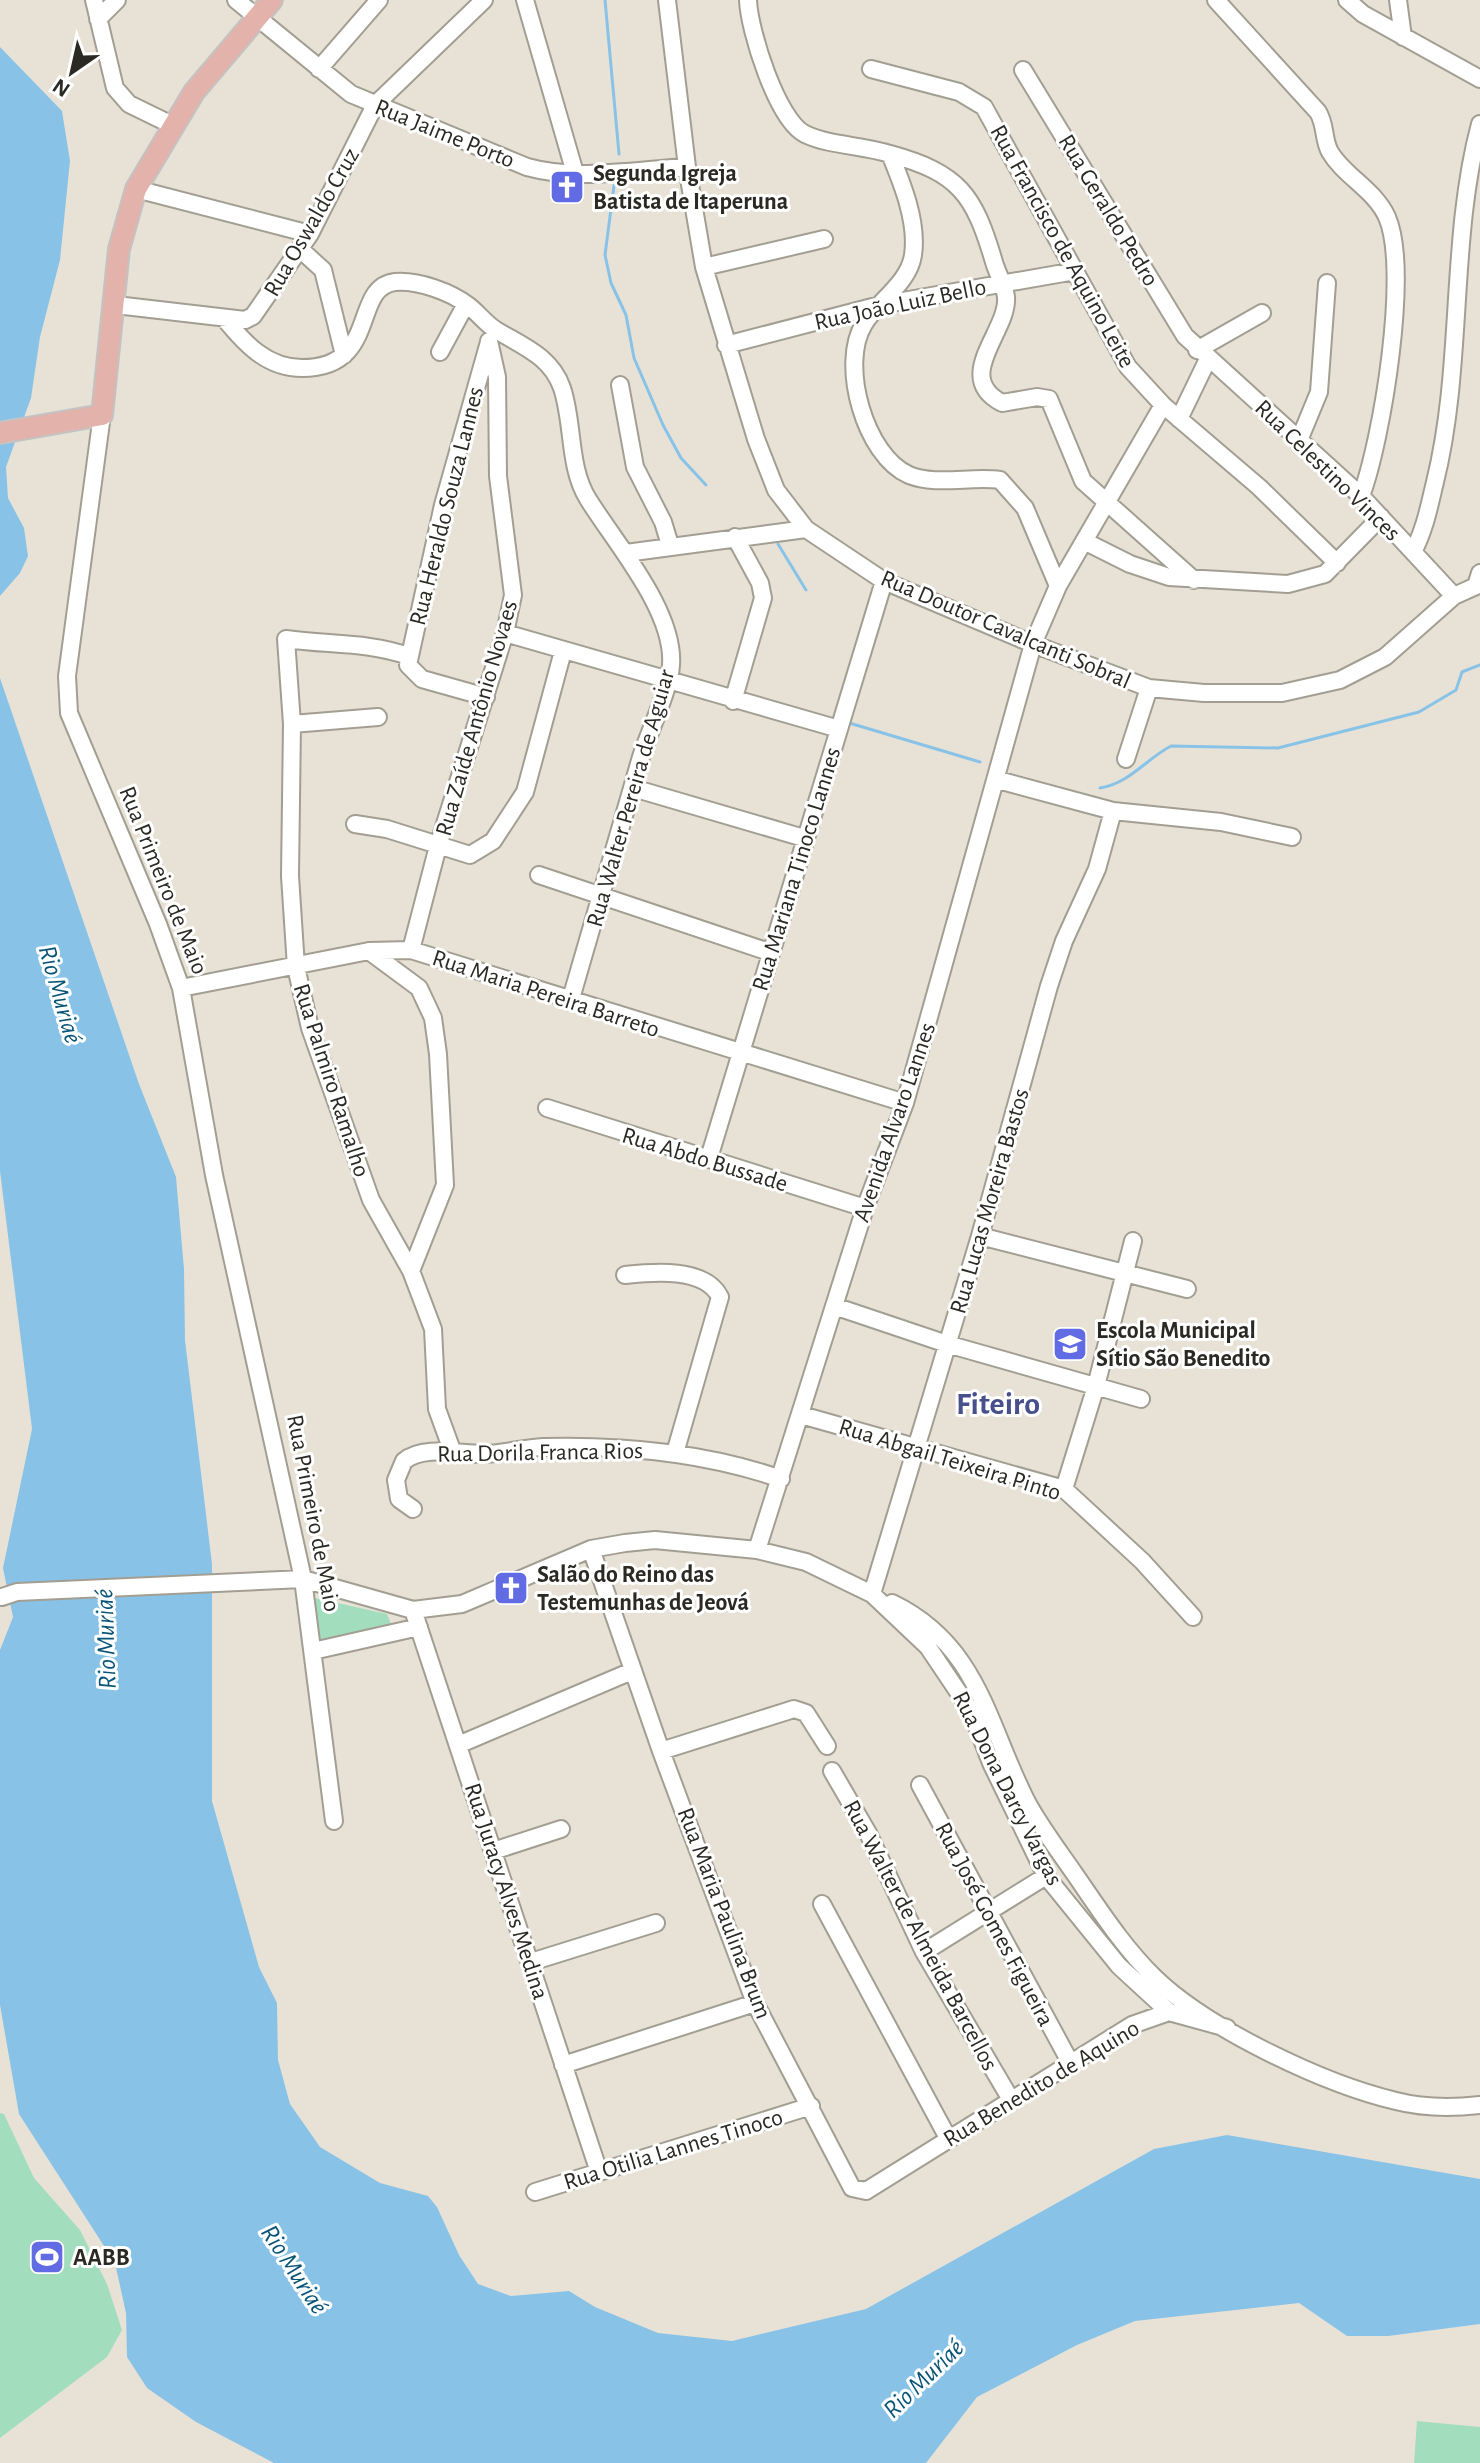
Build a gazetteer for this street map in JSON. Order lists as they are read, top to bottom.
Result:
{
  "streets": {
    "main road": ["Rua Primeiro de Maio"],
    "street": [
      "Rua Jaime Porto",
      "Rua Geraldo Pedro",
      "Rua Oswaldo Cruz",
      "Rua Francisco de Aquino Leite",
      "Rua João Luiz Bello",
      "Rua Celestino Vinces",
      "Rua Heraldo Souza Lannes",
      "Rua Doutor Cavalcanti Sobral",
      "Rua Zaíde Antônio Novaes",
      "Rua Walter Pereira de Aguiar",
      "Rua Mariana Tinoco Lannes",
      "Rua Maria Pereira Barreto",
      "Rua Palmiro Ramalho",
      "Avenida Alvaro Lannes",
      "Rua Abdo Bussade",
      "Rua Lucas Moreira Bastos",
      "Rua Dorila Franca Rios",
      "Rua Abgail Teixeira Pinto",
      "Rua Dona Darcy Vargas",
      "Rua Juracy Alves Medina",
      "Rua Maria Paulina Brum",
      "Rua José Gomes Figueira",
      "Rua Walter de Almeida Barcellos",
      "Rua Benedito de Aquino",
      "Rua Otilia Lannes Tinoco"
    ]
  },
  "crossings": [
    ["Rua Jaime Porto", "Rua Oswaldo Cruz"],
    ["Rua Jaime Porto", "Rua Doutor Cavalcanti Sobral"],
    ["Rua Jaime Porto", "Rua Primeiro de Maio"],
    ["Rua Geraldo Pedro", "Rua Celestino Vinces"],
    ["Rua Francisco de Aquino Leite", "Rua João Luiz Bello"],
    ["Rua Francisco de Aquino Leite", "Avenida Alvaro Lannes"],
    ["Rua João Luiz Bello", "Rua Doutor Cavalcanti Sobral"],
    ["Rua Celestino Vinces", "Rua Doutor Cavalcanti Sobral"],
    ["Rua Heraldo Souza Lannes", "Rua Zaíde Antônio Novaes"],
    ["Rua Heraldo Souza Lannes", "Rua Walter Pereira de Aguiar"],
    ["Rua Heraldo Souza Lannes", "Rua Palmiro Ramalho"],
    ["Rua Doutor Cavalcanti Sobral", "Rua Mariana Tinoco Lannes"],
    ["Rua Doutor Cavalcanti Sobral", "Avenida Alvaro Lannes"],
    ["Rua Zaíde Antônio Novaes", "Rua Walter Pereira de Aguiar"],
    ["Rua Zaíde Antônio Novaes", "Rua Maria Pereira Barreto"],
    ["Rua Walter Pereira de Aguiar", "Rua Maria Pereira Barreto"],
    ["Rua Mariana Tinoco Lannes", "Rua Maria Pereira Barreto"],
    ["Rua Mariana Tinoco Lannes", "Rua Abdo Bussade"],
    ["Rua Primeiro de Maio", "Rua Maria Pereira Barreto"],
    ["Rua Primeiro de Maio", "Rua Dona Darcy Vargas"],
    ["Rua Maria Pereira Barreto", "Rua Palmiro Ramalho"],
    ["Rua Maria Pereira Barreto", "Avenida Alvaro Lannes"],
    ["Rua Palmiro Ramalho", "Rua Dorila Franca Rios"],
    ["Avenida Alvaro Lannes", "Rua Abdo Bussade"],
    ["Avenida Alvaro Lannes", "Rua Dorila Franca Rios"],
    ["Avenida Alvaro Lannes", "Rua Abgail Teixeira Pinto"],
    ["Avenida Alvaro Lannes", "Rua Dona Darcy Vargas"],
    ["Rua Lucas Moreira Bastos", "Rua Abgail Teixeira Pinto"],
    ["Rua Lucas Moreira Bastos", "Rua Dona Darcy Vargas"],
    ["Rua Dona Darcy Vargas", "Rua Juracy Alves Medina"],
    ["Rua Dona Darcy Vargas", "Rua Maria Paulina Brum"],
    ["Rua Dona Darcy Vargas", "Rua Benedito de Aquino"],
    ["Rua Juracy Alves Medina", "Rua Otilia Lannes Tinoco"],
    ["Rua Maria Paulina Brum", "Rua Benedito de Aquino"],
    ["Rua Maria Paulina Brum", "Rua Otilia Lannes Tinoco"],
    ["Rua José Gomes Figueira", "Rua Benedito de Aquino"],
    ["Rua Walter de Almeida Barcellos", "Rua Benedito de Aquino"]
  ],
  "districts": ["Fiteiro"],
  "water": ["Rio Muriaé"],
  "places": {
    "church": ["Segunda Igreja Batista de Itaperuna", "Salão do Reino das Testemunhas de Jeová"],
    "school or university": ["Escola Municipal Sítio São Benedito"],
    "sports": ["AABB"]
  },
  "north": "bottom left"
}
